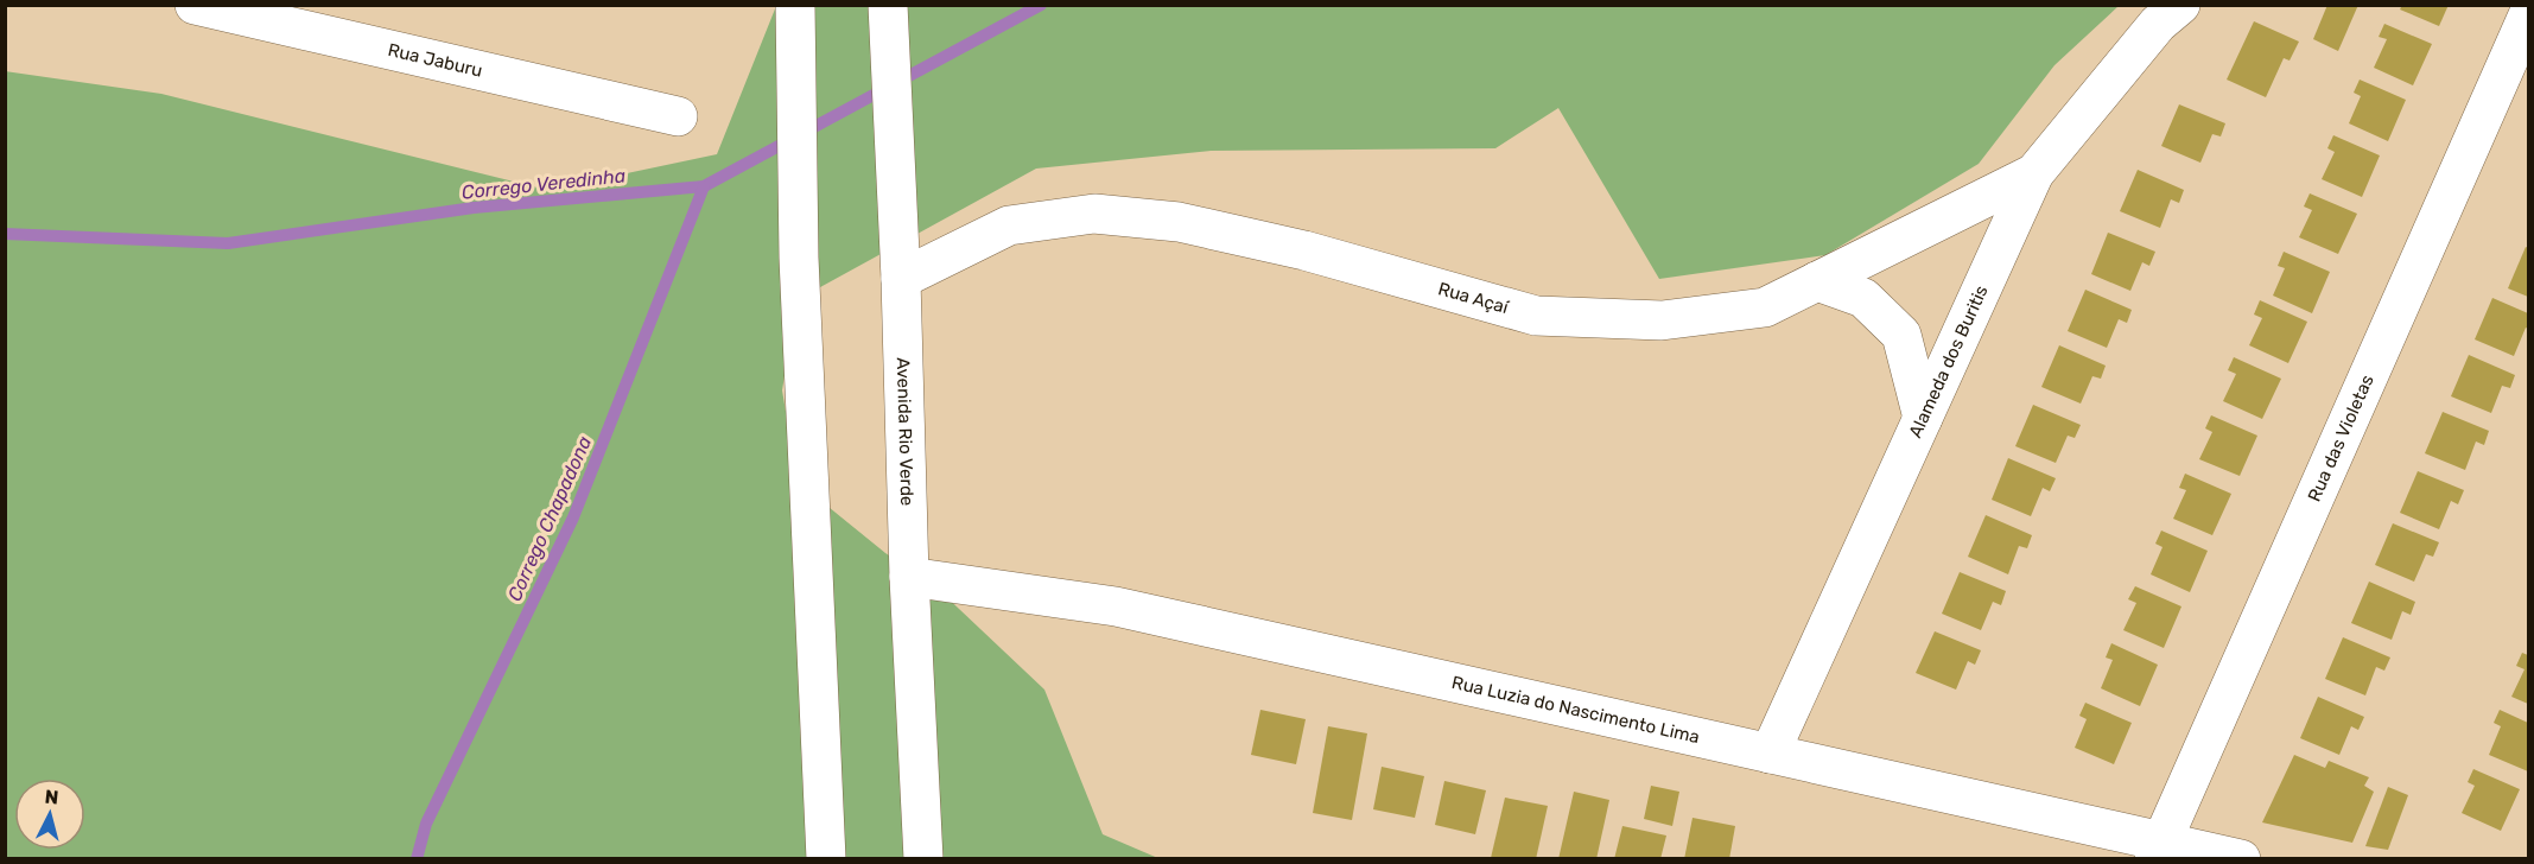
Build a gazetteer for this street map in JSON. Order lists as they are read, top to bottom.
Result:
{
  "streets": {
    "street": [
      "Rua Jaburu",
      "Rua Açaí",
      "Alameda dos Buritis",
      "Avenida Rio Verde",
      "Rua das Violetas",
      "Rua Luzia do Nascimento Lima"
    ]
  },
  "crossings": [
    ["Rua Açaí", "Alameda dos Buritis"],
    ["Rua Açaí", "Avenida Rio Verde"],
    ["Alameda dos Buritis", "Rua Luzia do Nascimento Lima"],
    ["Avenida Rio Verde", "Rua Luzia do Nascimento Lima"],
    ["Rua das Violetas", "Rua Luzia do Nascimento Lima"]
  ],
  "water": ["Corrego Veredinha", "Corrego Chapadona"],
  "north": "top"
}
